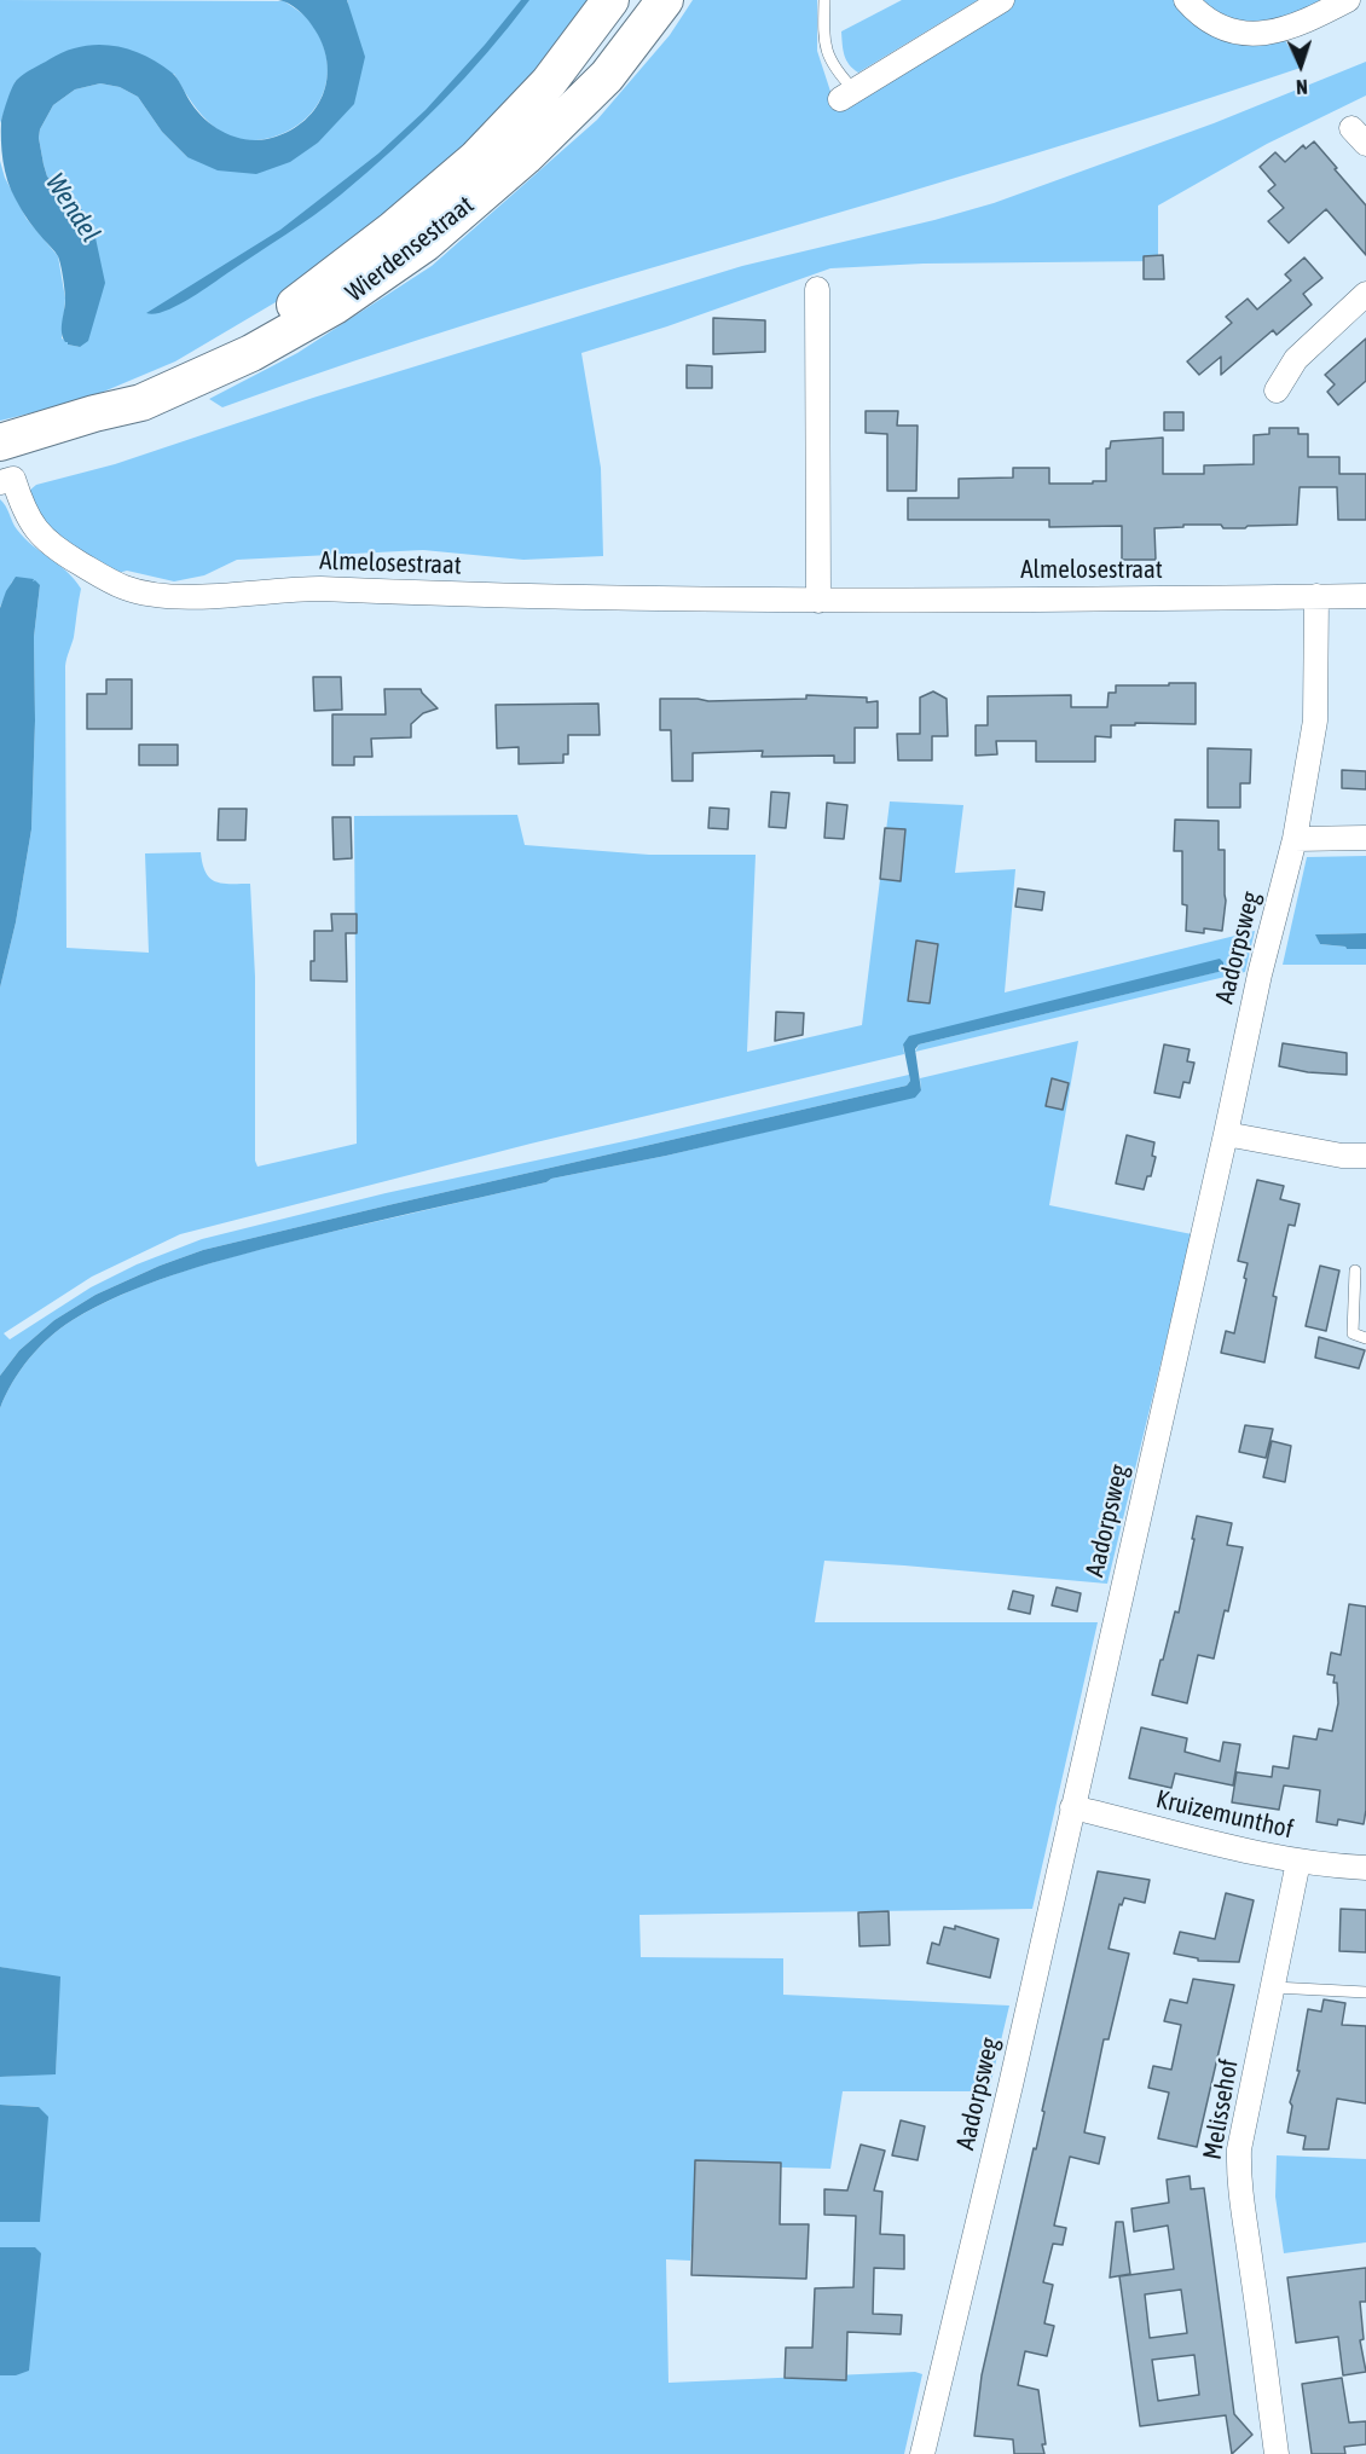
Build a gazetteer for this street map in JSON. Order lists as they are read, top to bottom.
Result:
{
  "streets": {
    "main road": ["Wierdensestraat"],
    "street": [
      "Almelosestraat",
      "Aadorpsweg",
      "Kruizemunthof",
      "Melissehof"
    ]
  },
  "crossings": [
    ["Almelosestraat", "Aadorpsweg"],
    ["Aadorpsweg", "Kruizemunthof"],
    ["Kruizemunthof", "Melissehof"]
  ],
  "water": ["Wendel"],
  "north": "bottom"
}
